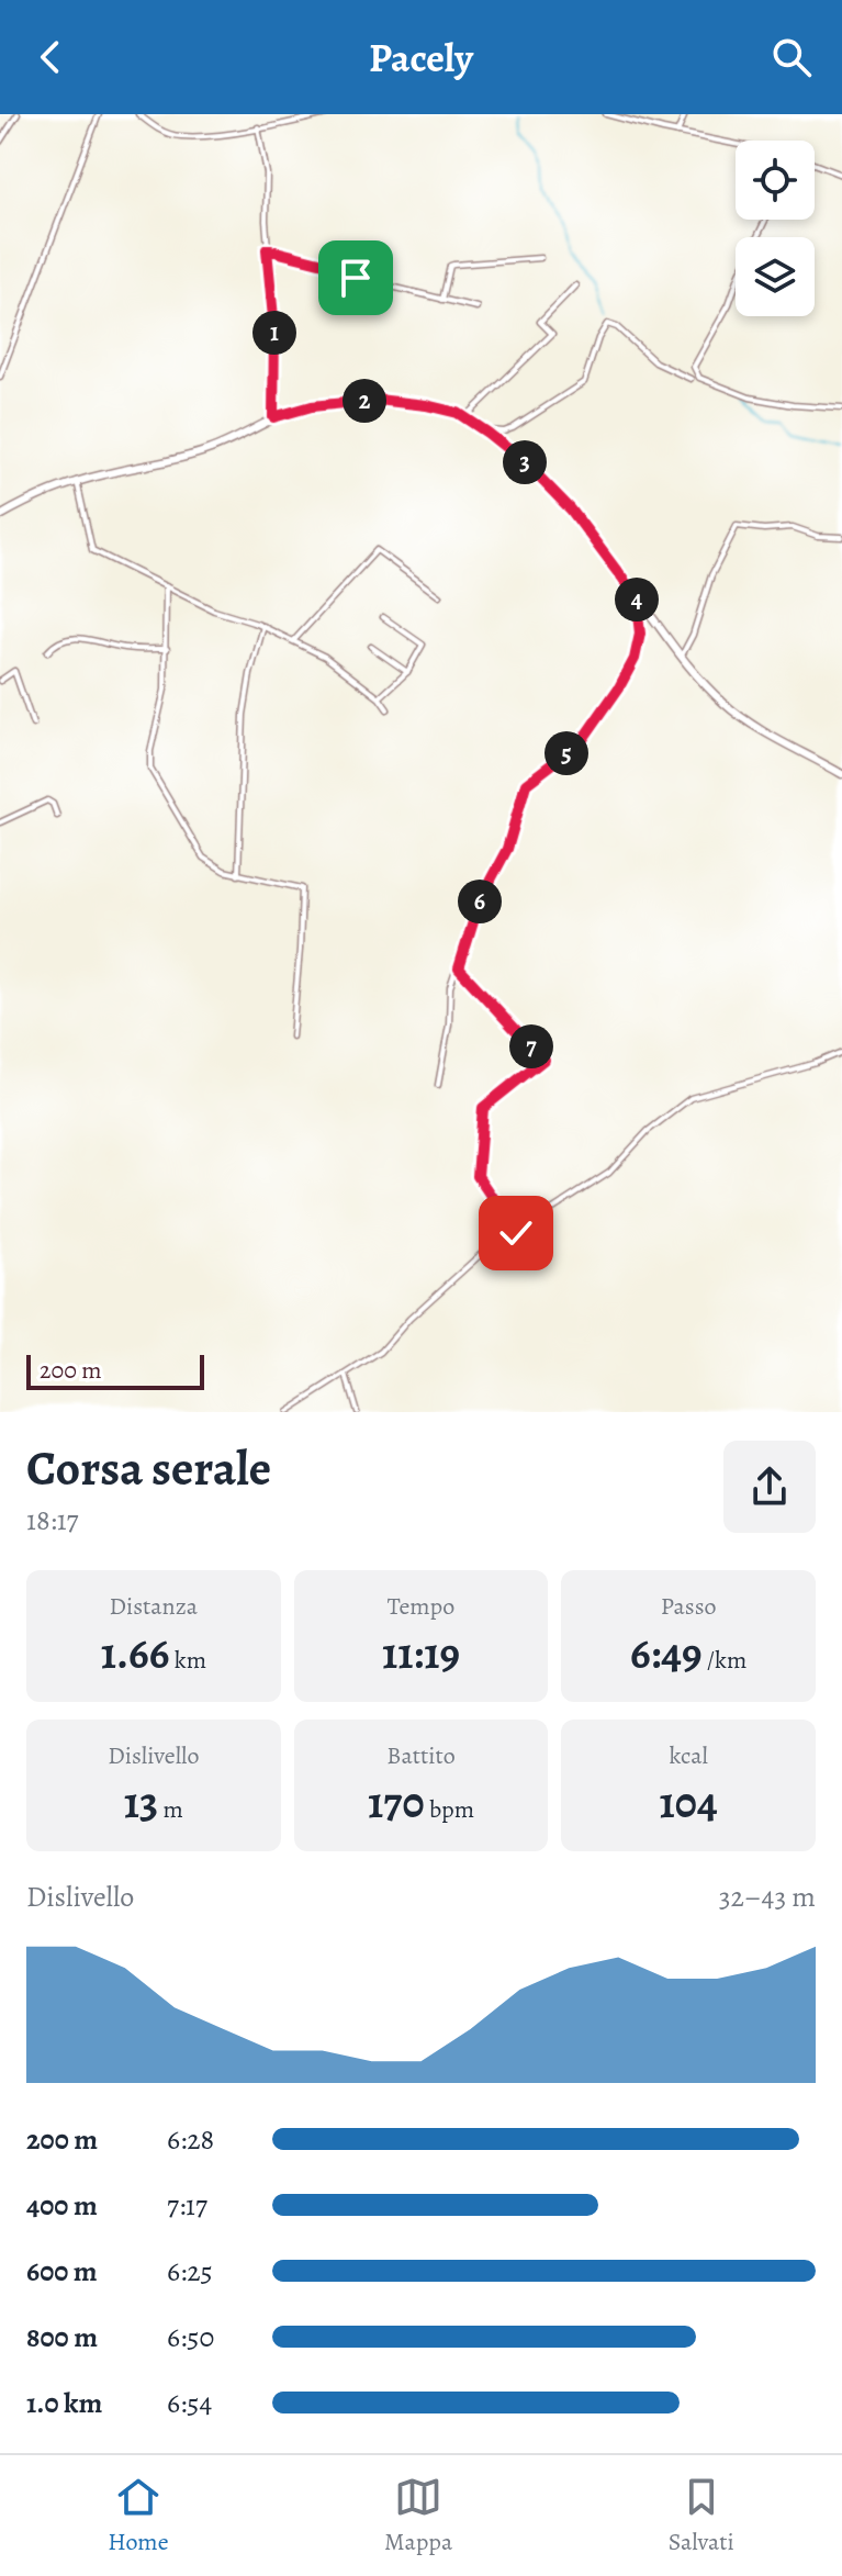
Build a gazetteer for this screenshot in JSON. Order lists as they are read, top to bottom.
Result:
{
  "scale_bar": "200 m",
  "page": {
    "header": "Pacely",
    "pins": [
      "1",
      "2",
      "3",
      "4",
      "5",
      "6",
      "7"
    ],
    "scale": "200 m",
    "heading": ["Corsa serale", "18:17"],
    "stats": [
      ["Distanza", "1.66 km"],
      ["Tempo", "11:19"],
      ["Passo", "6:49 /km"],
      ["Dislivello", "13 m"],
      ["Battito", "170 bpm"],
      ["kcal", "104"]
    ],
    "chart": ["Dislivello", "32–43 m"],
    "list": [
      {
        "name": "200 m",
        "note": "6:28"
      },
      {
        "name": "400 m",
        "note": "7:17"
      },
      {
        "name": "600 m",
        "note": "6:25"
      },
      {
        "name": "800 m",
        "note": "6:50"
      },
      {
        "name": "1.0 km",
        "note": "6:54"
      }
    ],
    "tabs": ["Home", "Mappa", "Salvati"]
  }
}
